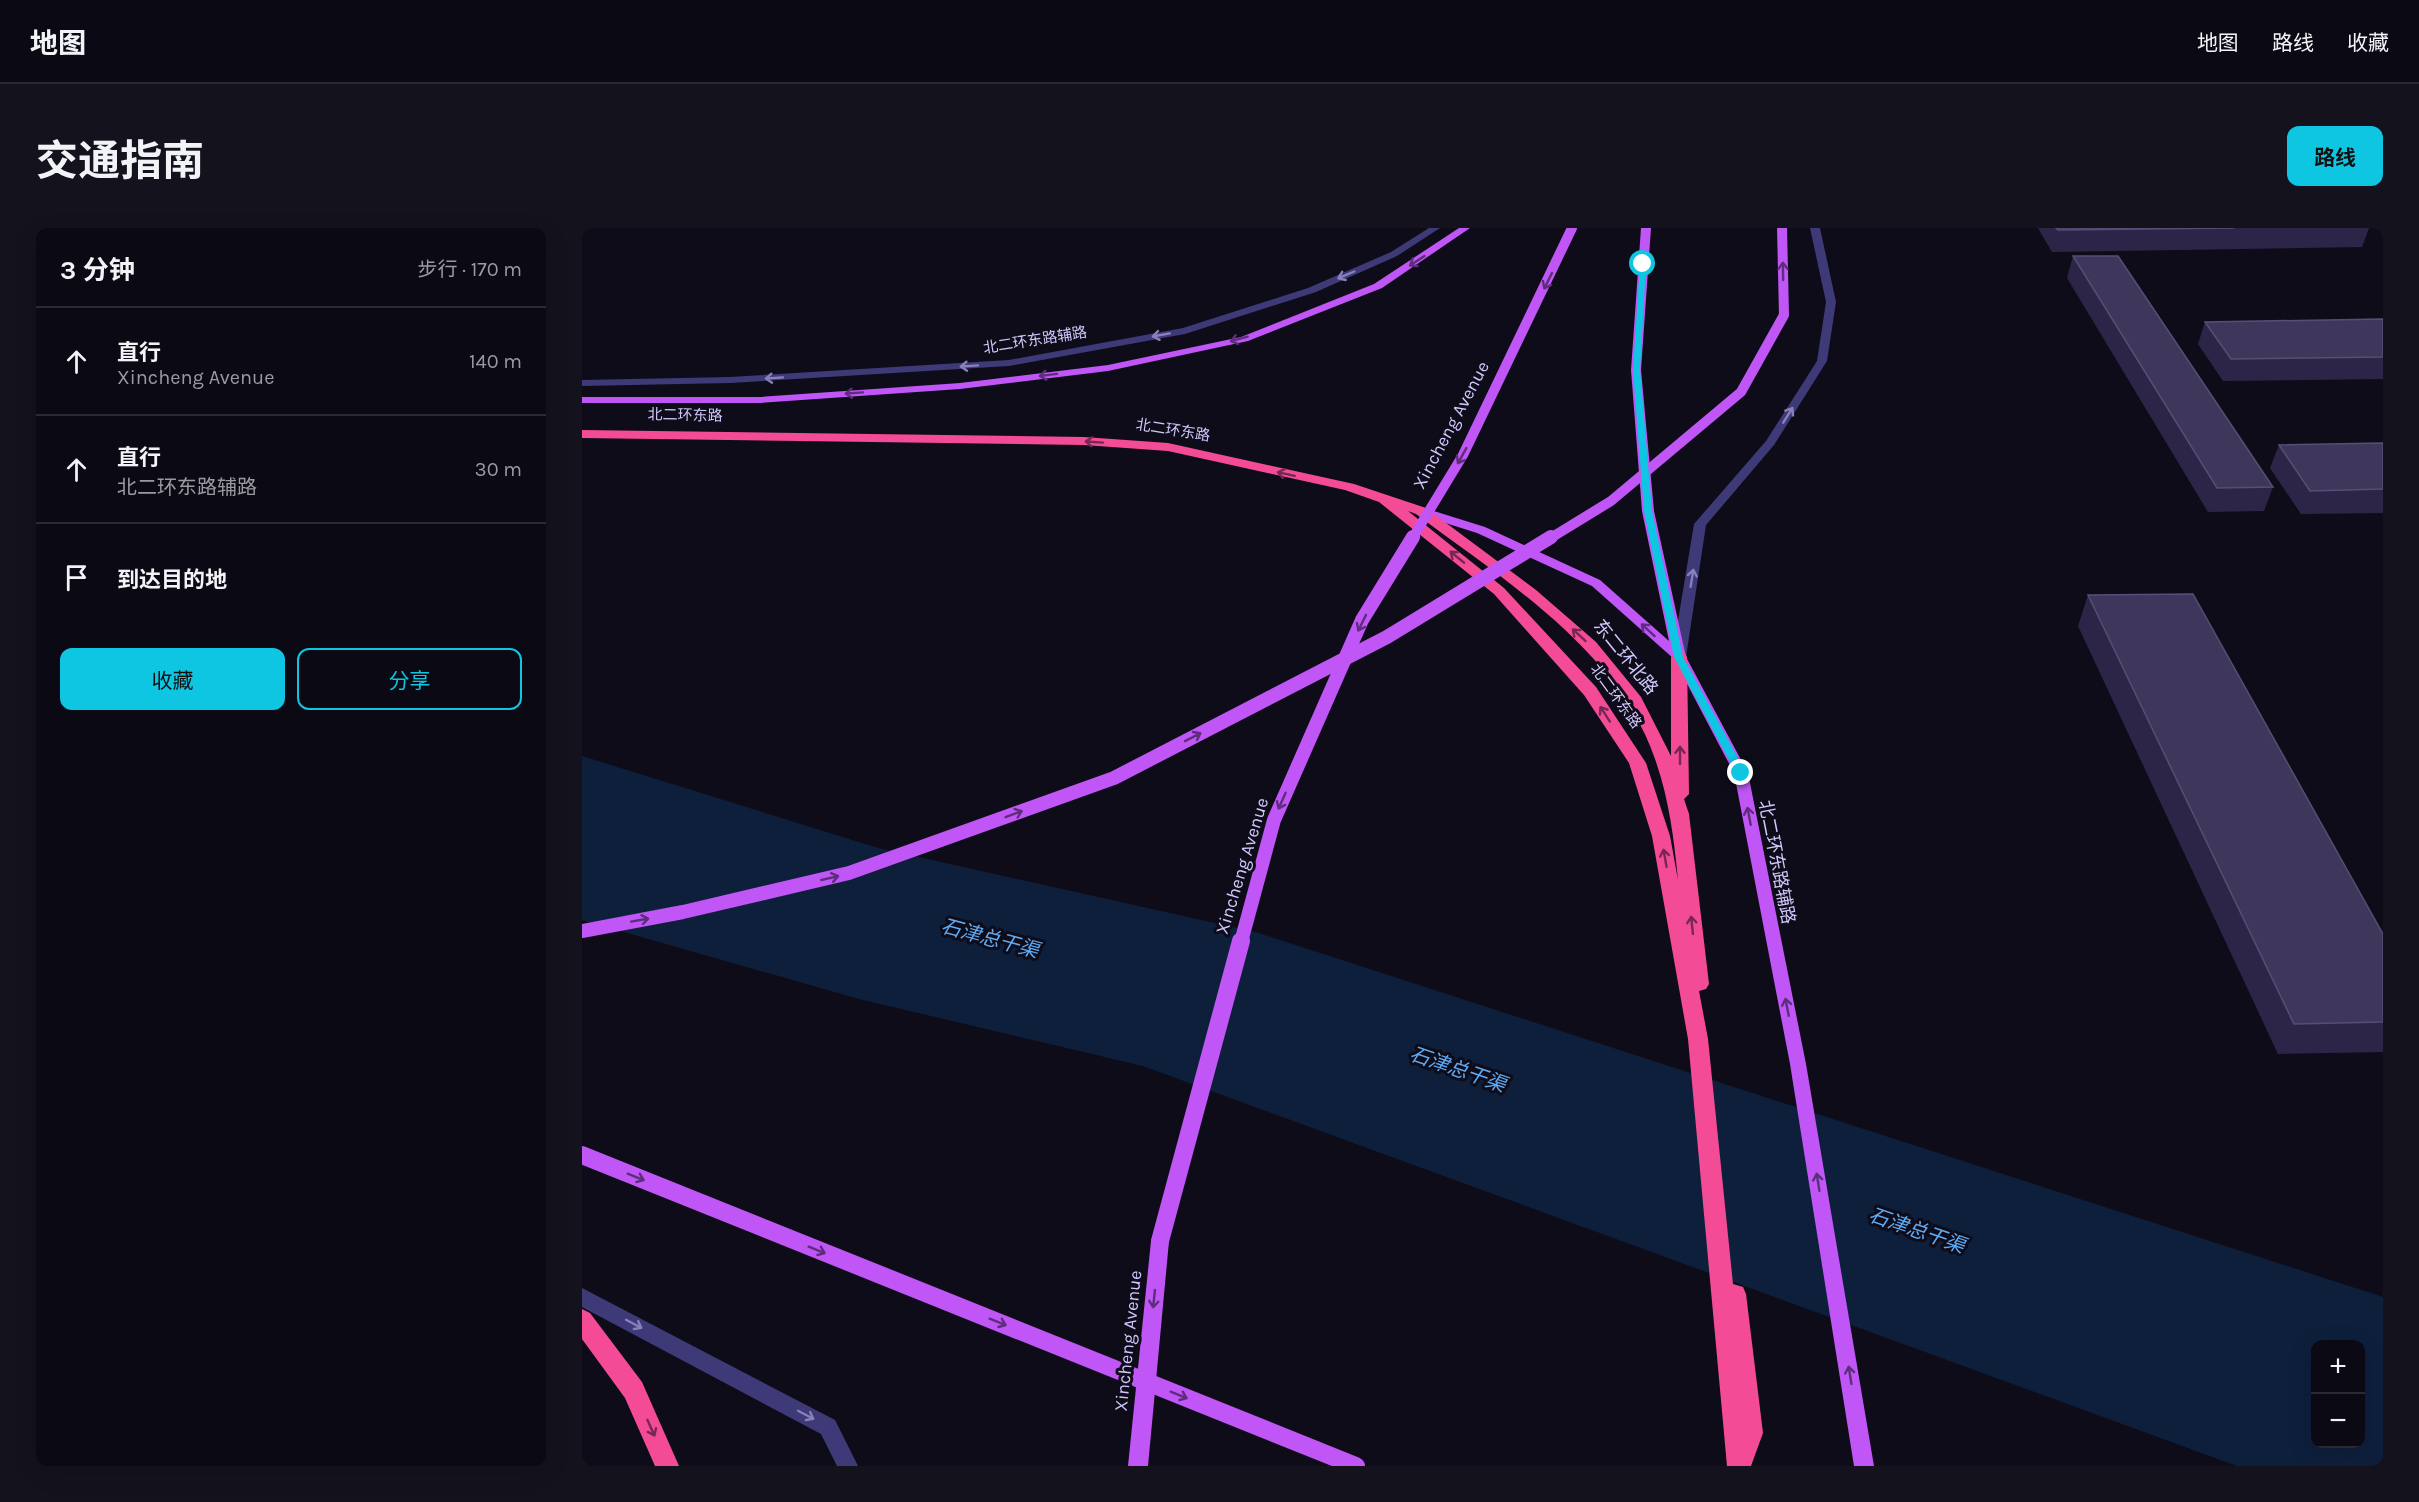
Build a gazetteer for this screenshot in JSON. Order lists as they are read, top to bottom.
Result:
{
  "streets": {
    "highway": ["北二环东路", "东二环北路"],
    "main road": ["北二环东路辅路", "Xincheng Avenue"]
  },
  "crossings": [
    ["北二环东路辅路", "东二环北路"],
    ["北二环东路", "东二环北路"]
  ],
  "one_way": ["北二环东路", "Xincheng Avenue", "东二环北路"],
  "water": ["石津总干渠"],
  "page": {
    "header": "地图",
    "nav": ["地图", "路线", "收藏"],
    "title": "交通指南",
    "buttons": [
      "路线",
      ["收藏", "分享"]
    ],
    "heading": ["3 分钟", "步行 · 170 m"],
    "list": [
      ["直行", "Xincheng Avenue", "140 m"],
      ["直行", "北二环东路辅路", "30 m"],
      "到达目的地"
    ],
    "map_buttons": ["+", "−"]
  }
}
